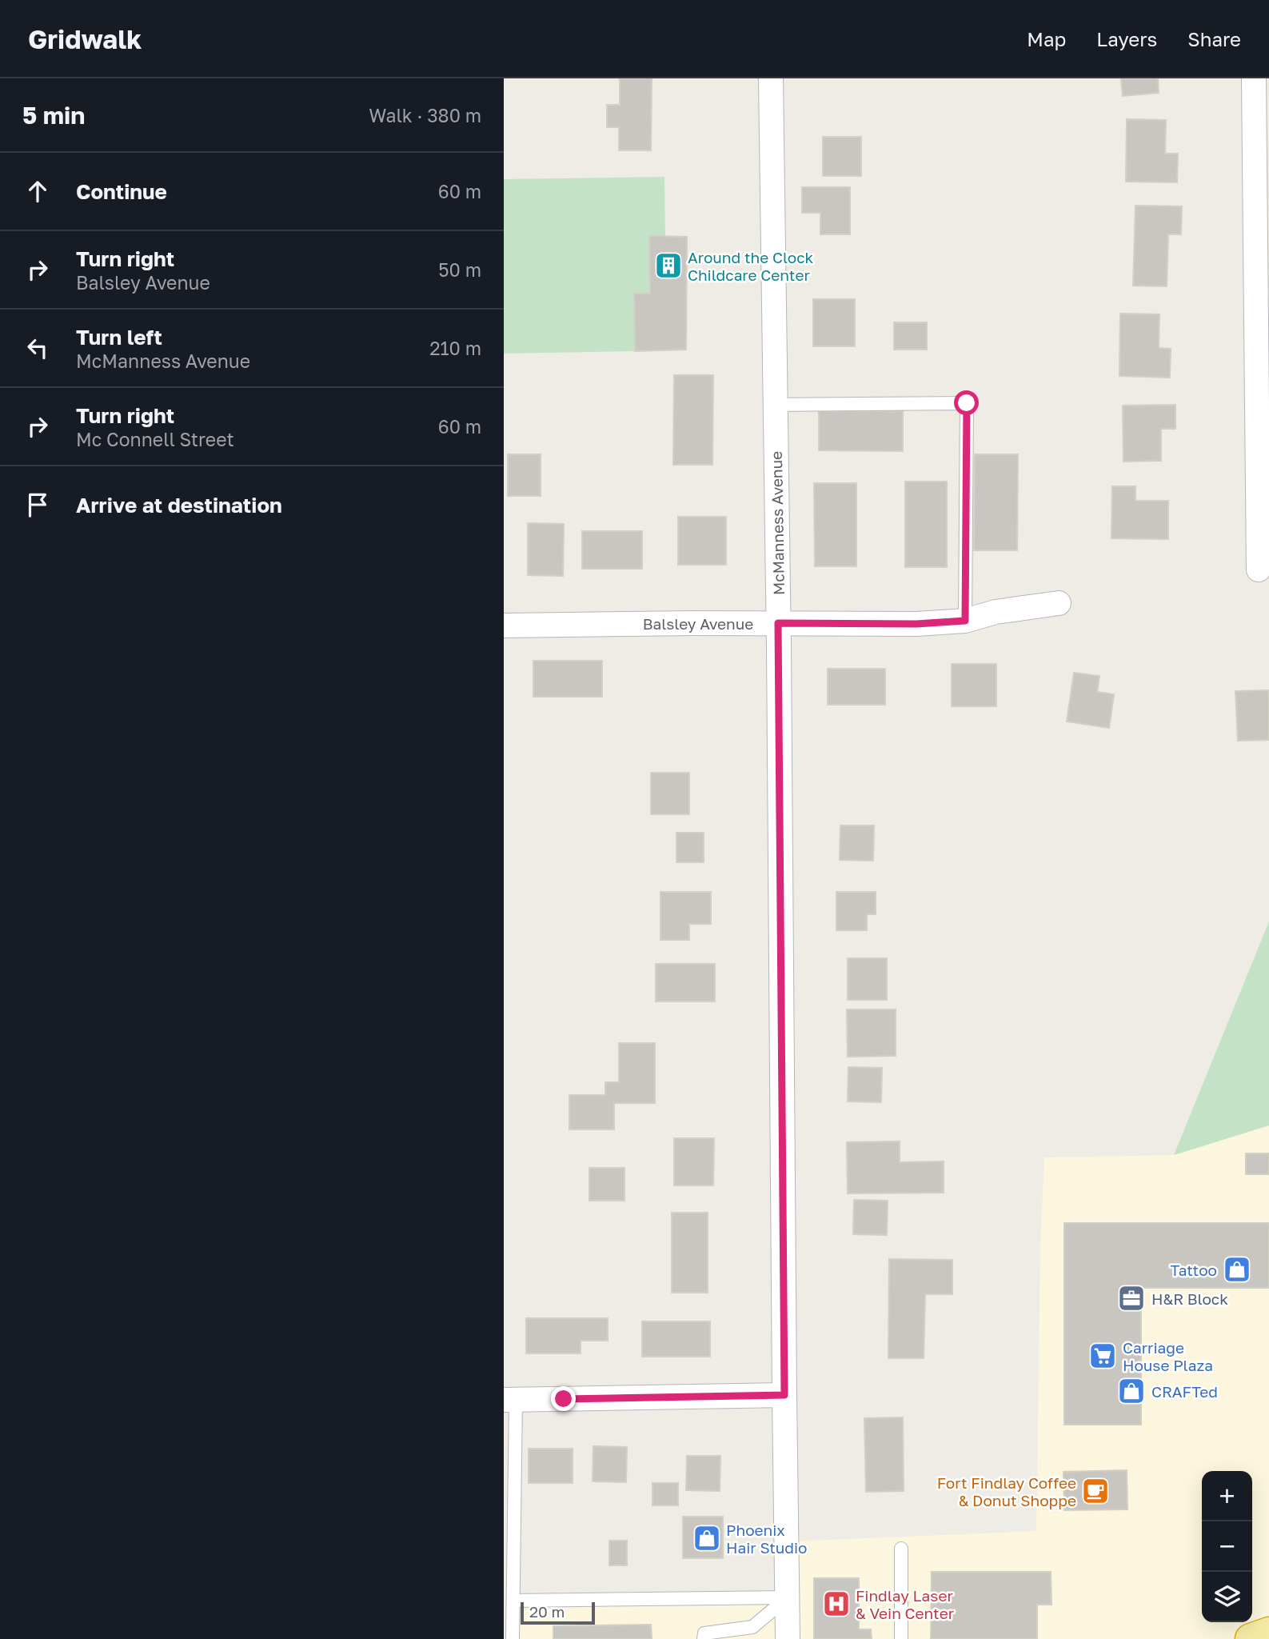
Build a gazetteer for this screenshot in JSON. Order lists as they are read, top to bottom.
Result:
{
  "streets": {
    "street": ["McManness Avenue", "Balsley Avenue"]
  },
  "crossings": [
    ["McManness Avenue", "Balsley Avenue"]
  ],
  "places": {
    "building": ["Around the Clock Childcare Center"],
    "shop": ["Tattoo", "CRAFTed", "Phoenix Hair Studio"],
    "office": ["H&R Block"],
    "supermarket": ["Carriage House Plaza"],
    "cafe": ["Fort Findlay Coffee & Donut Shoppe"],
    "hospital": ["Findlay Laser & Vein Center"]
  },
  "scale_bar": "20 m",
  "page": {
    "header": "Gridwalk",
    "nav": ["Map", "Layers", "Share"],
    "heading": ["5 min", "Walk · 380 m"],
    "list": [
      ["Continue", "60 m"],
      ["Turn right", "Balsley Avenue", "50 m"],
      ["Turn left", "McManness Avenue", "210 m"],
      ["Turn right", "Mc Connell Street", "60 m"],
      "Arrive at destination"
    ],
    "map_buttons": ["+", "−"],
    "scale": "20 m"
  }
}
